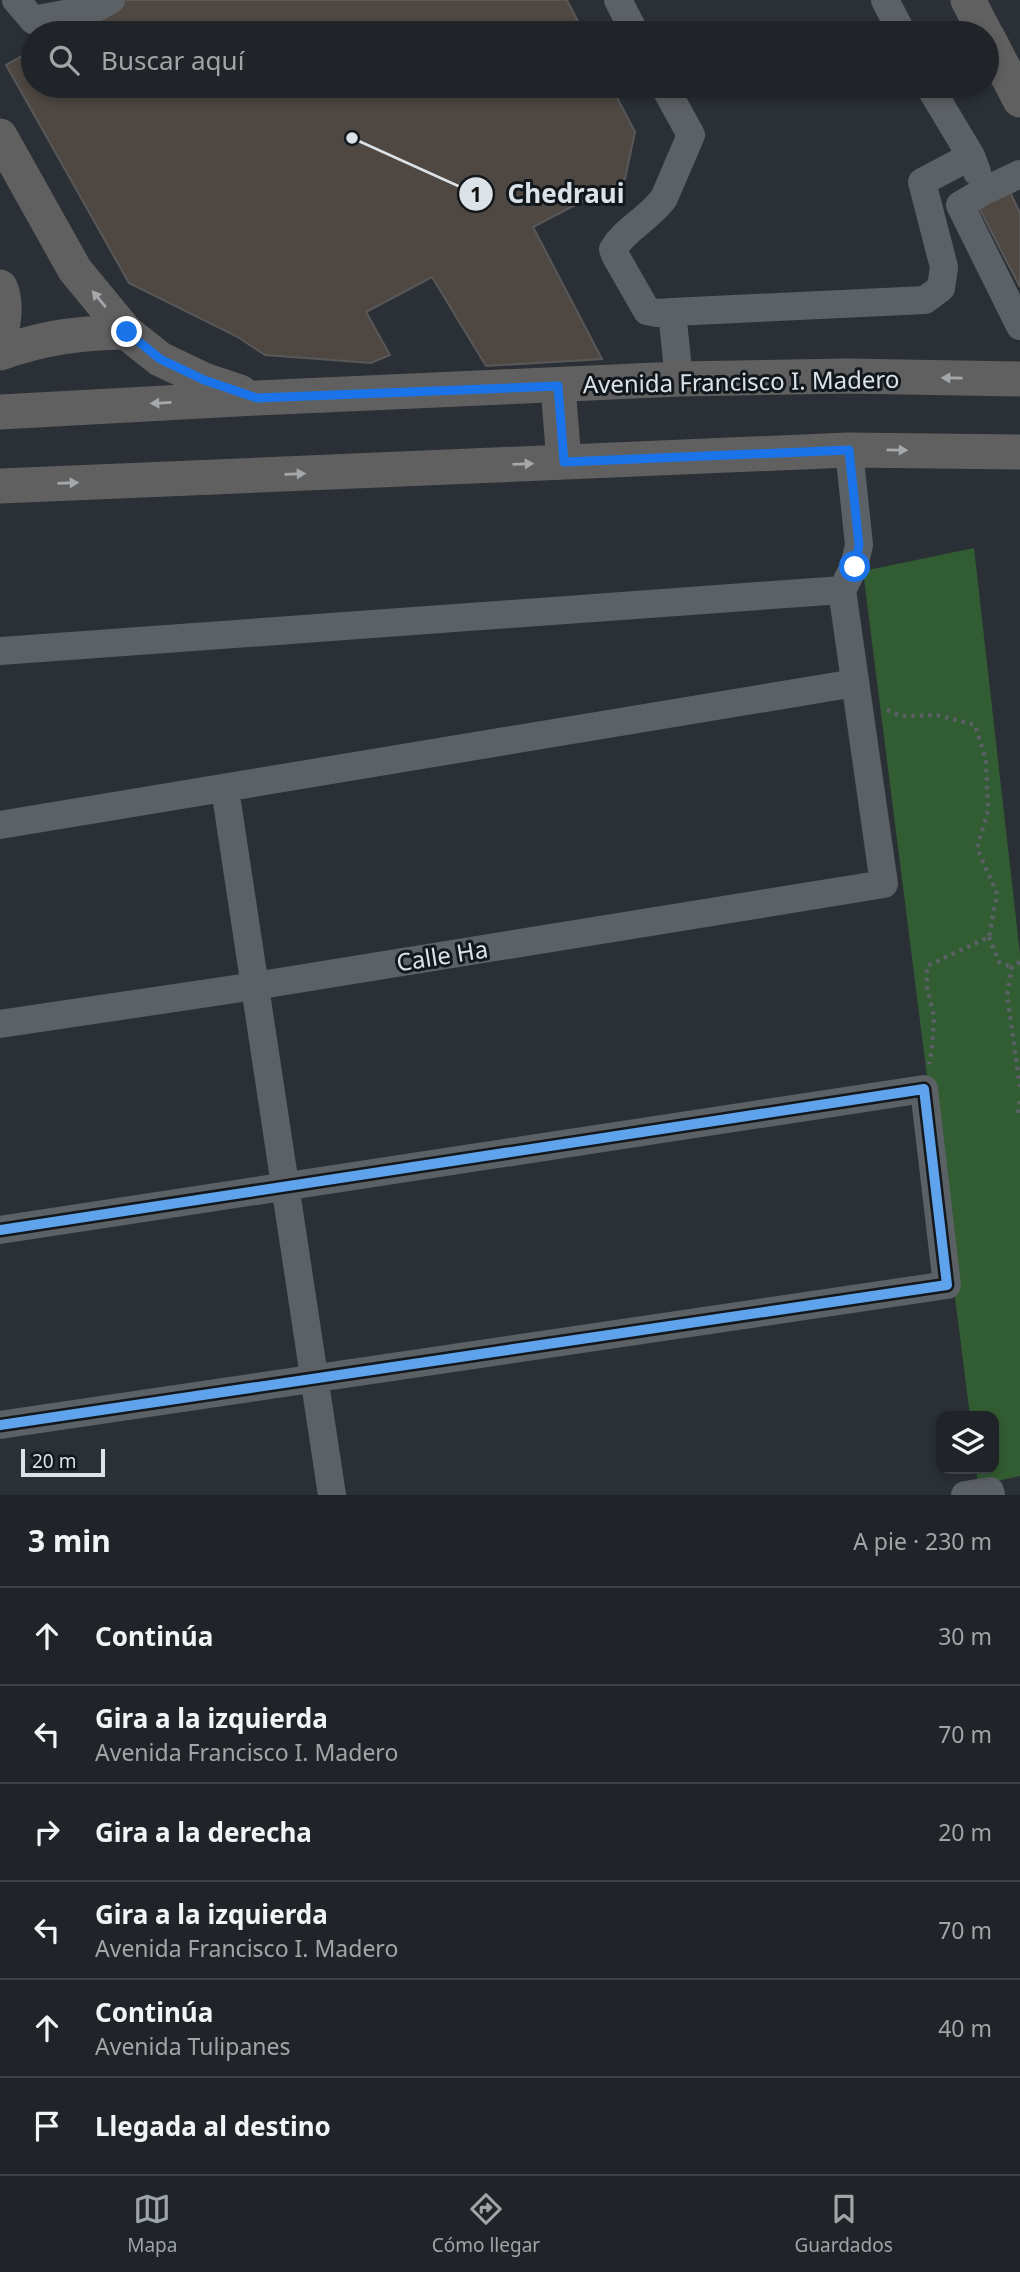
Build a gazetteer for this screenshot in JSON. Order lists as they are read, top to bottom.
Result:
{
  "streets": {
    "main road": ["Avenida Francisco I. Madero"],
    "street": ["Calle Ha"]
  },
  "places": ["Chedraui"],
  "scale_bar": "20 m",
  "page": {
    "search": "Buscar aquí",
    "scale": "20 m",
    "heading": ["3 min", "A pie · 230 m"],
    "list": [
      ["Continúa", "30 m"],
      ["Gira a la izquierda", "Avenida Francisco I. Madero", "70 m"],
      ["Gira a la derecha", "20 m"],
      ["Gira a la izquierda", "Avenida Francisco I. Madero", "70 m"],
      ["Continúa", "Avenida Tulipanes", "40 m"],
      "Llegada al destino"
    ],
    "nav": ["Mapa", "Cómo llegar", "Guardados"]
  }
}
